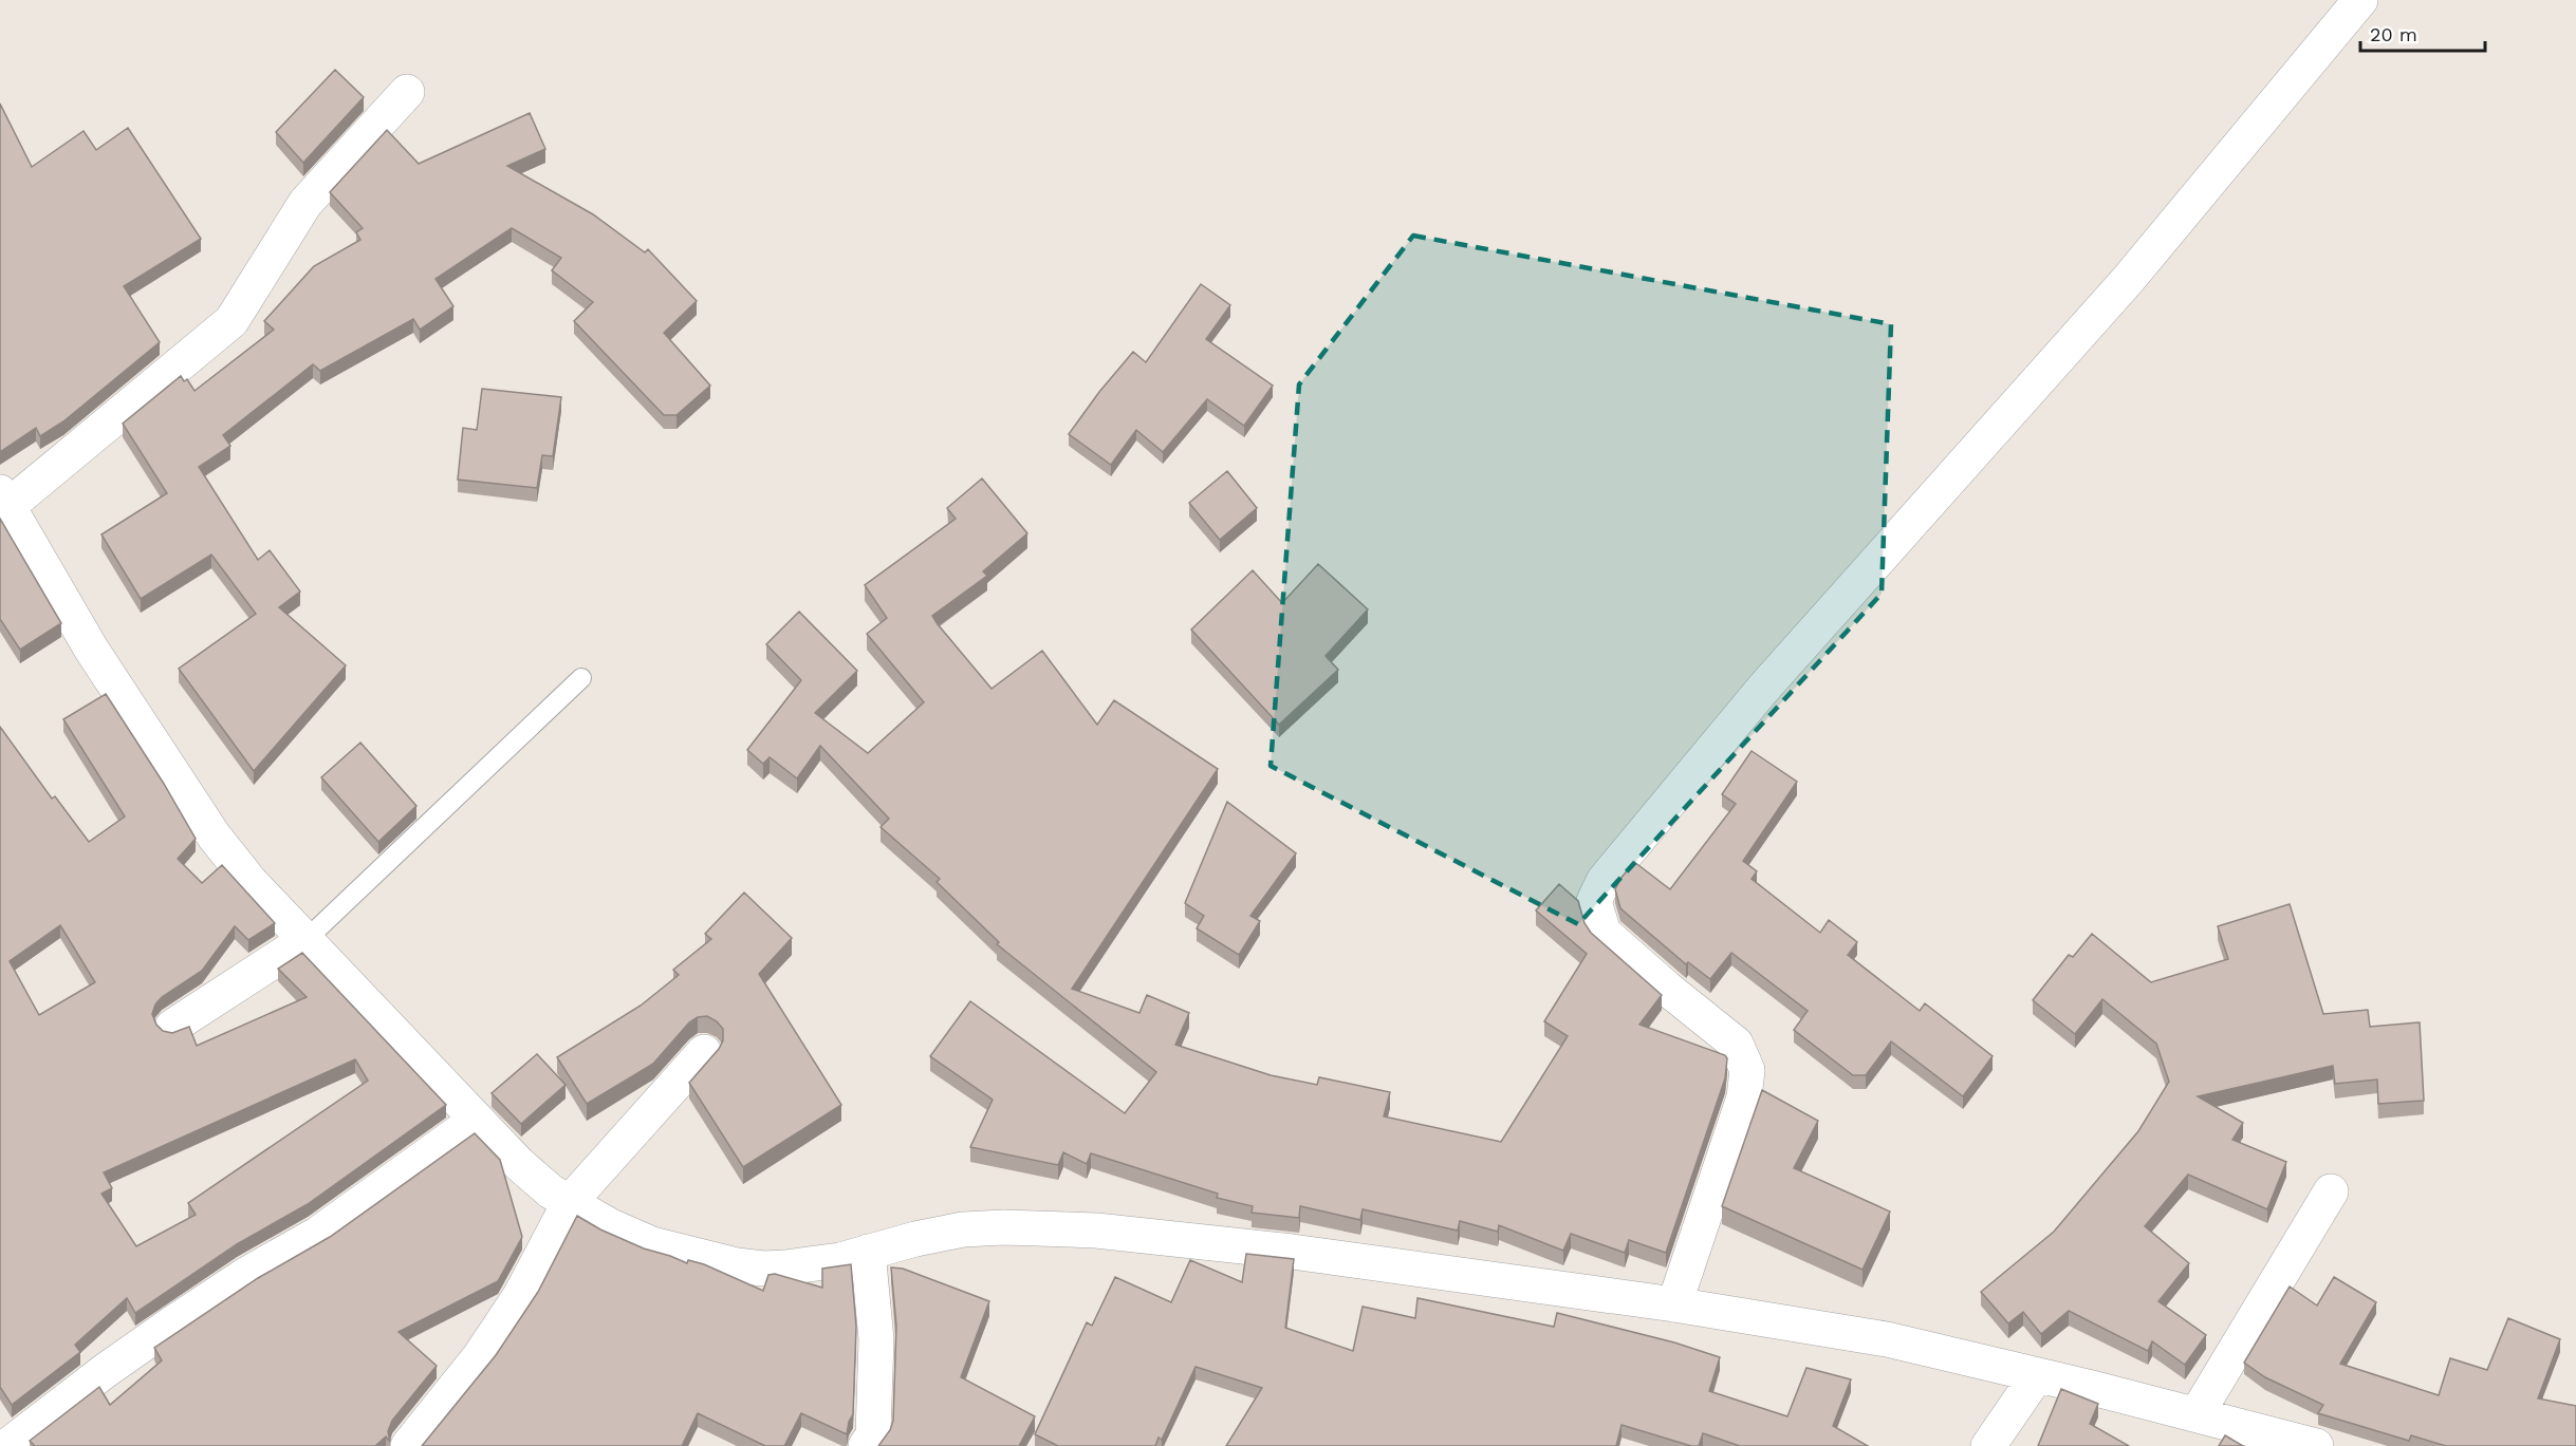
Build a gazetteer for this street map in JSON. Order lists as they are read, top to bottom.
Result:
{
  "scale_bar": "20 m"
}
